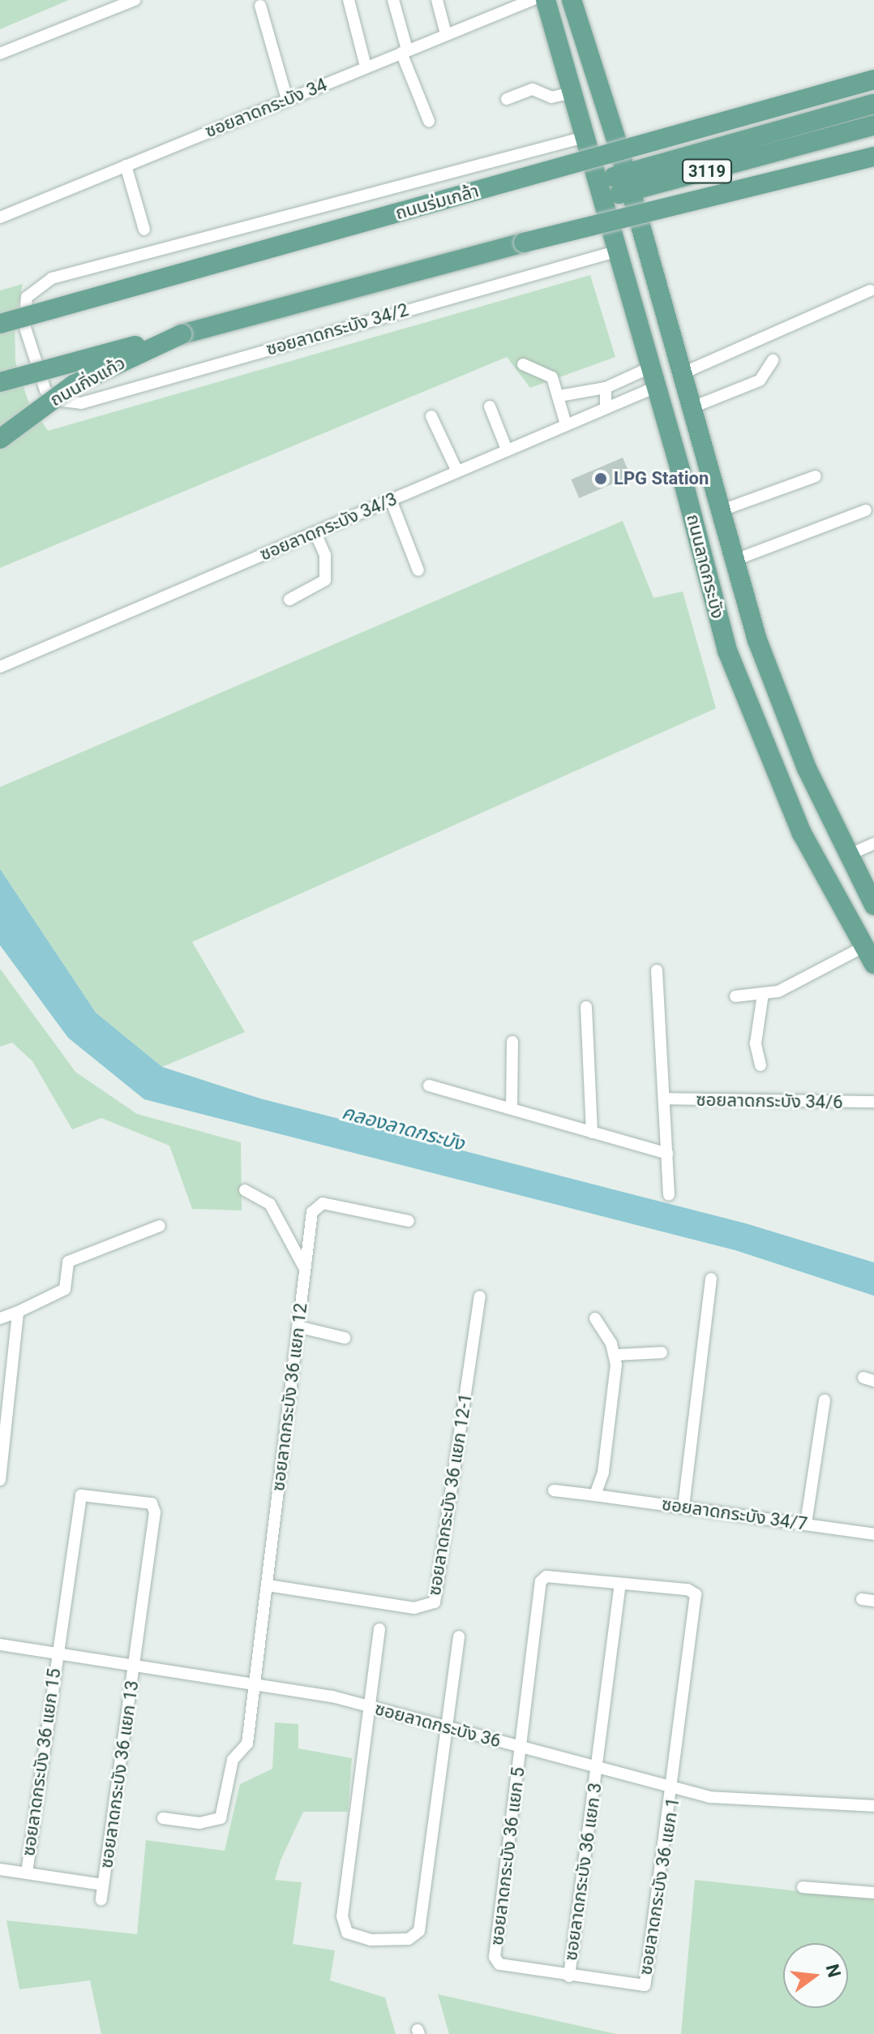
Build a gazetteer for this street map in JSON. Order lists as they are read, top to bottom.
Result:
{
  "streets": {
    "main road": [
      "3119",
      "ถนนร่มเกล้า",
      "ถนนกิ่งแก้ว",
      "ถนนลาดกระบัง"
    ],
    "street": [
      "ซอยลาดกระบัง 34",
      "ซอยลาดกระบัง 34/2",
      "ซอยลาดกระบัง 34/3",
      "ซอยลาดกระบัง 34/6",
      "ซอยลาดกระบัง 36 แยก 12",
      "ซอยลาดกระบัง 36 แยก 12-1",
      "ซอยลาดกระบัง 34/7",
      "ซอยลาดกระบัง 36",
      "ซอยลาดกระบัง 36 แยก 15",
      "ซอยลาดกระบัง 36 แยก 13",
      "ซอยลาดกระบัง 36 แยก 5",
      "ซอยลาดกระบัง 36 แยก 3",
      "ซอยลาดกระบัง 36 แยก 1"
    ]
  },
  "crossings": [
    ["3119", "ถนนลาดกระบัง"],
    ["ซอยลาดกระบัง 34/2", "ถนนลาดกระบัง"],
    ["ซอยลาดกระบัง 34/3", "ถนนลาดกระบัง"],
    ["ซอยลาดกระบัง 36 แยก 12", "ซอยลาดกระบัง 36 แยก 12-1"],
    ["ซอยลาดกระบัง 36 แยก 12", "ซอยลาดกระบัง 36"],
    ["ซอยลาดกระบัง 36", "ซอยลาดกระบัง 36 แยก 15"],
    ["ซอยลาดกระบัง 36", "ซอยลาดกระบัง 36 แยก 13"],
    ["ซอยลาดกระบัง 36", "ซอยลาดกระบัง 36 แยก 5"],
    ["ซอยลาดกระบัง 36", "ซอยลาดกระบัง 36 แยก 3"],
    ["ซอยลาดกระบัง 36", "ซอยลาดกระบัง 36 แยก 1"],
    ["ซอยลาดกระบัง 36 แยก 15", "ซอยลาดกระบัง 36 แยก 13"],
    ["ซอยลาดกระบัง 36 แยก 5", "ซอยลาดกระบัง 36 แยก 3"],
    ["ซอยลาดกระบัง 36 แยก 5", "ซอยลาดกระบัง 36 แยก 1"],
    ["ซอยลาดกระบัง 36 แยก 3", "ซอยลาดกระบัง 36 แยก 1"]
  ],
  "water": ["คลองลาดกระบัง"],
  "places": ["LPG Station"],
  "north": "right"
}
